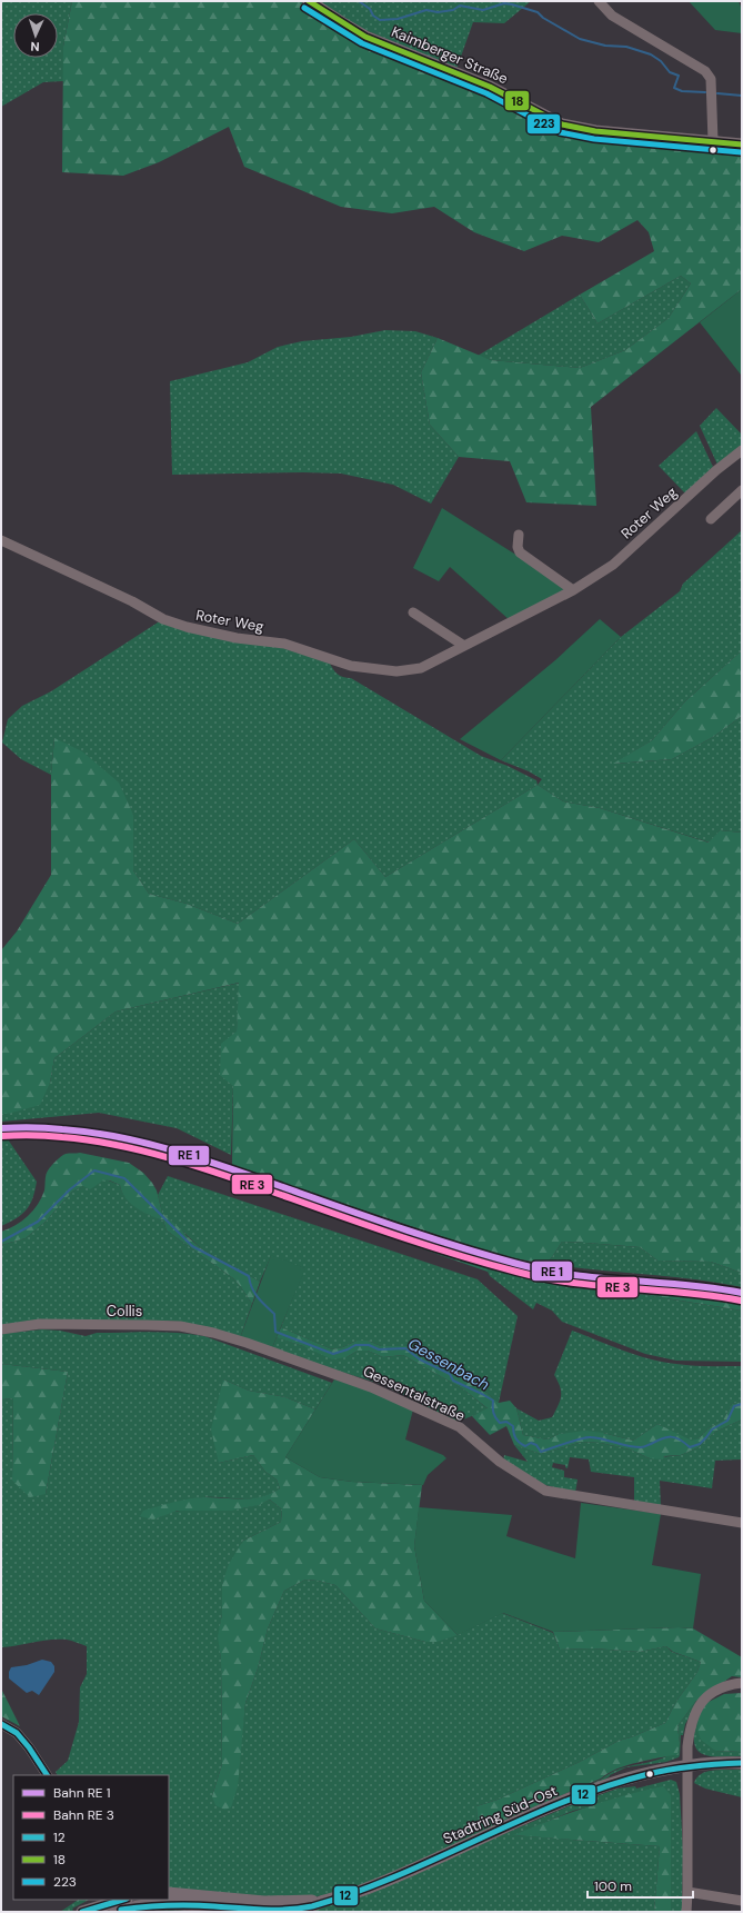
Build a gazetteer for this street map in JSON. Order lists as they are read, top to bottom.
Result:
{
  "streets": {
    "main road": ["Kaimberger Straße", "Stadtring Süd-Ost"],
    "street": ["Roter Weg", "Collis", "Gessentalstraße"]
  },
  "crossings": [
    ["Collis", "Gessentalstraße"]
  ],
  "water": ["Gessenbach"],
  "lines": ["transit line 18", "transit line 223", "transit line 12"],
  "legend": [
    "Bahn RE 1",
    "Bahn RE 3",
    "12",
    "18",
    "223"
  ],
  "scale_bar": "100 m",
  "north": "bottom"
}
